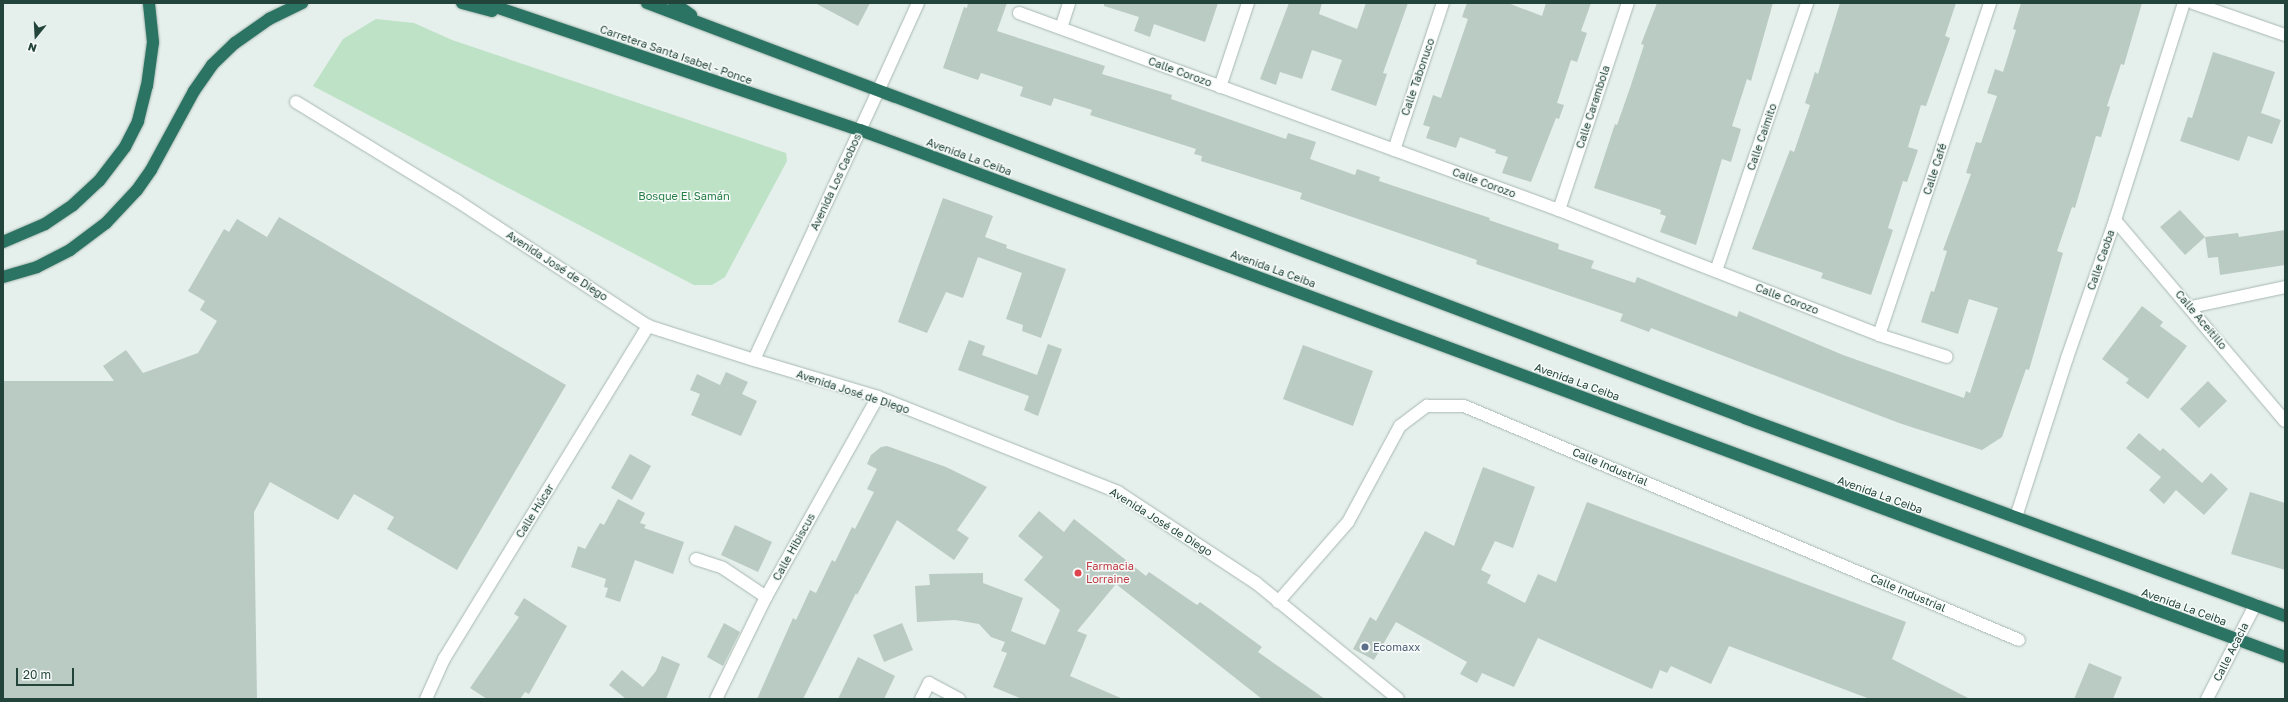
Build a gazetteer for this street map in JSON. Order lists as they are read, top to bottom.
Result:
{
  "streets": {
    "highway": ["Carretera Santa Isabel - Ponce", "Avenida La Ceiba"],
    "street": [
      "Calle Corozo",
      "Calle Tabonuco",
      "Calle Carambola",
      "Calle Caimito",
      "Calle Café",
      "Avenida Los Caobos",
      "Calle Caoba",
      "Avenida José de Diego",
      "Calle Aceitillo",
      "Calle Industrial",
      "Calle Húcar",
      "Calle Hibiscus",
      "Calle Acacia"
    ]
  },
  "crossings": [
    ["Carretera Santa Isabel - Ponce", "Avenida La Ceiba"],
    ["Carretera Santa Isabel - Ponce", "Avenida Los Caobos"],
    ["Calle Corozo", "Calle Tabonuco"],
    ["Calle Corozo", "Calle Carambola"],
    ["Calle Corozo", "Calle Caimito"],
    ["Calle Corozo", "Calle Café"],
    ["Avenida La Ceiba", "Avenida Los Caobos"],
    ["Avenida La Ceiba", "Calle Acacia"],
    ["Avenida Los Caobos", "Avenida José de Diego"],
    ["Calle Caoba", "Calle Aceitillo"],
    ["Avenida José de Diego", "Calle Industrial"],
    ["Avenida José de Diego", "Calle Húcar"],
    ["Avenida José de Diego", "Calle Hibiscus"]
  ],
  "parks": ["Bosque El Samán"],
  "places": ["Farmacia Lorraine", "Ecomaxx"],
  "scale_bar": "20 m",
  "north": "bottom"
}
